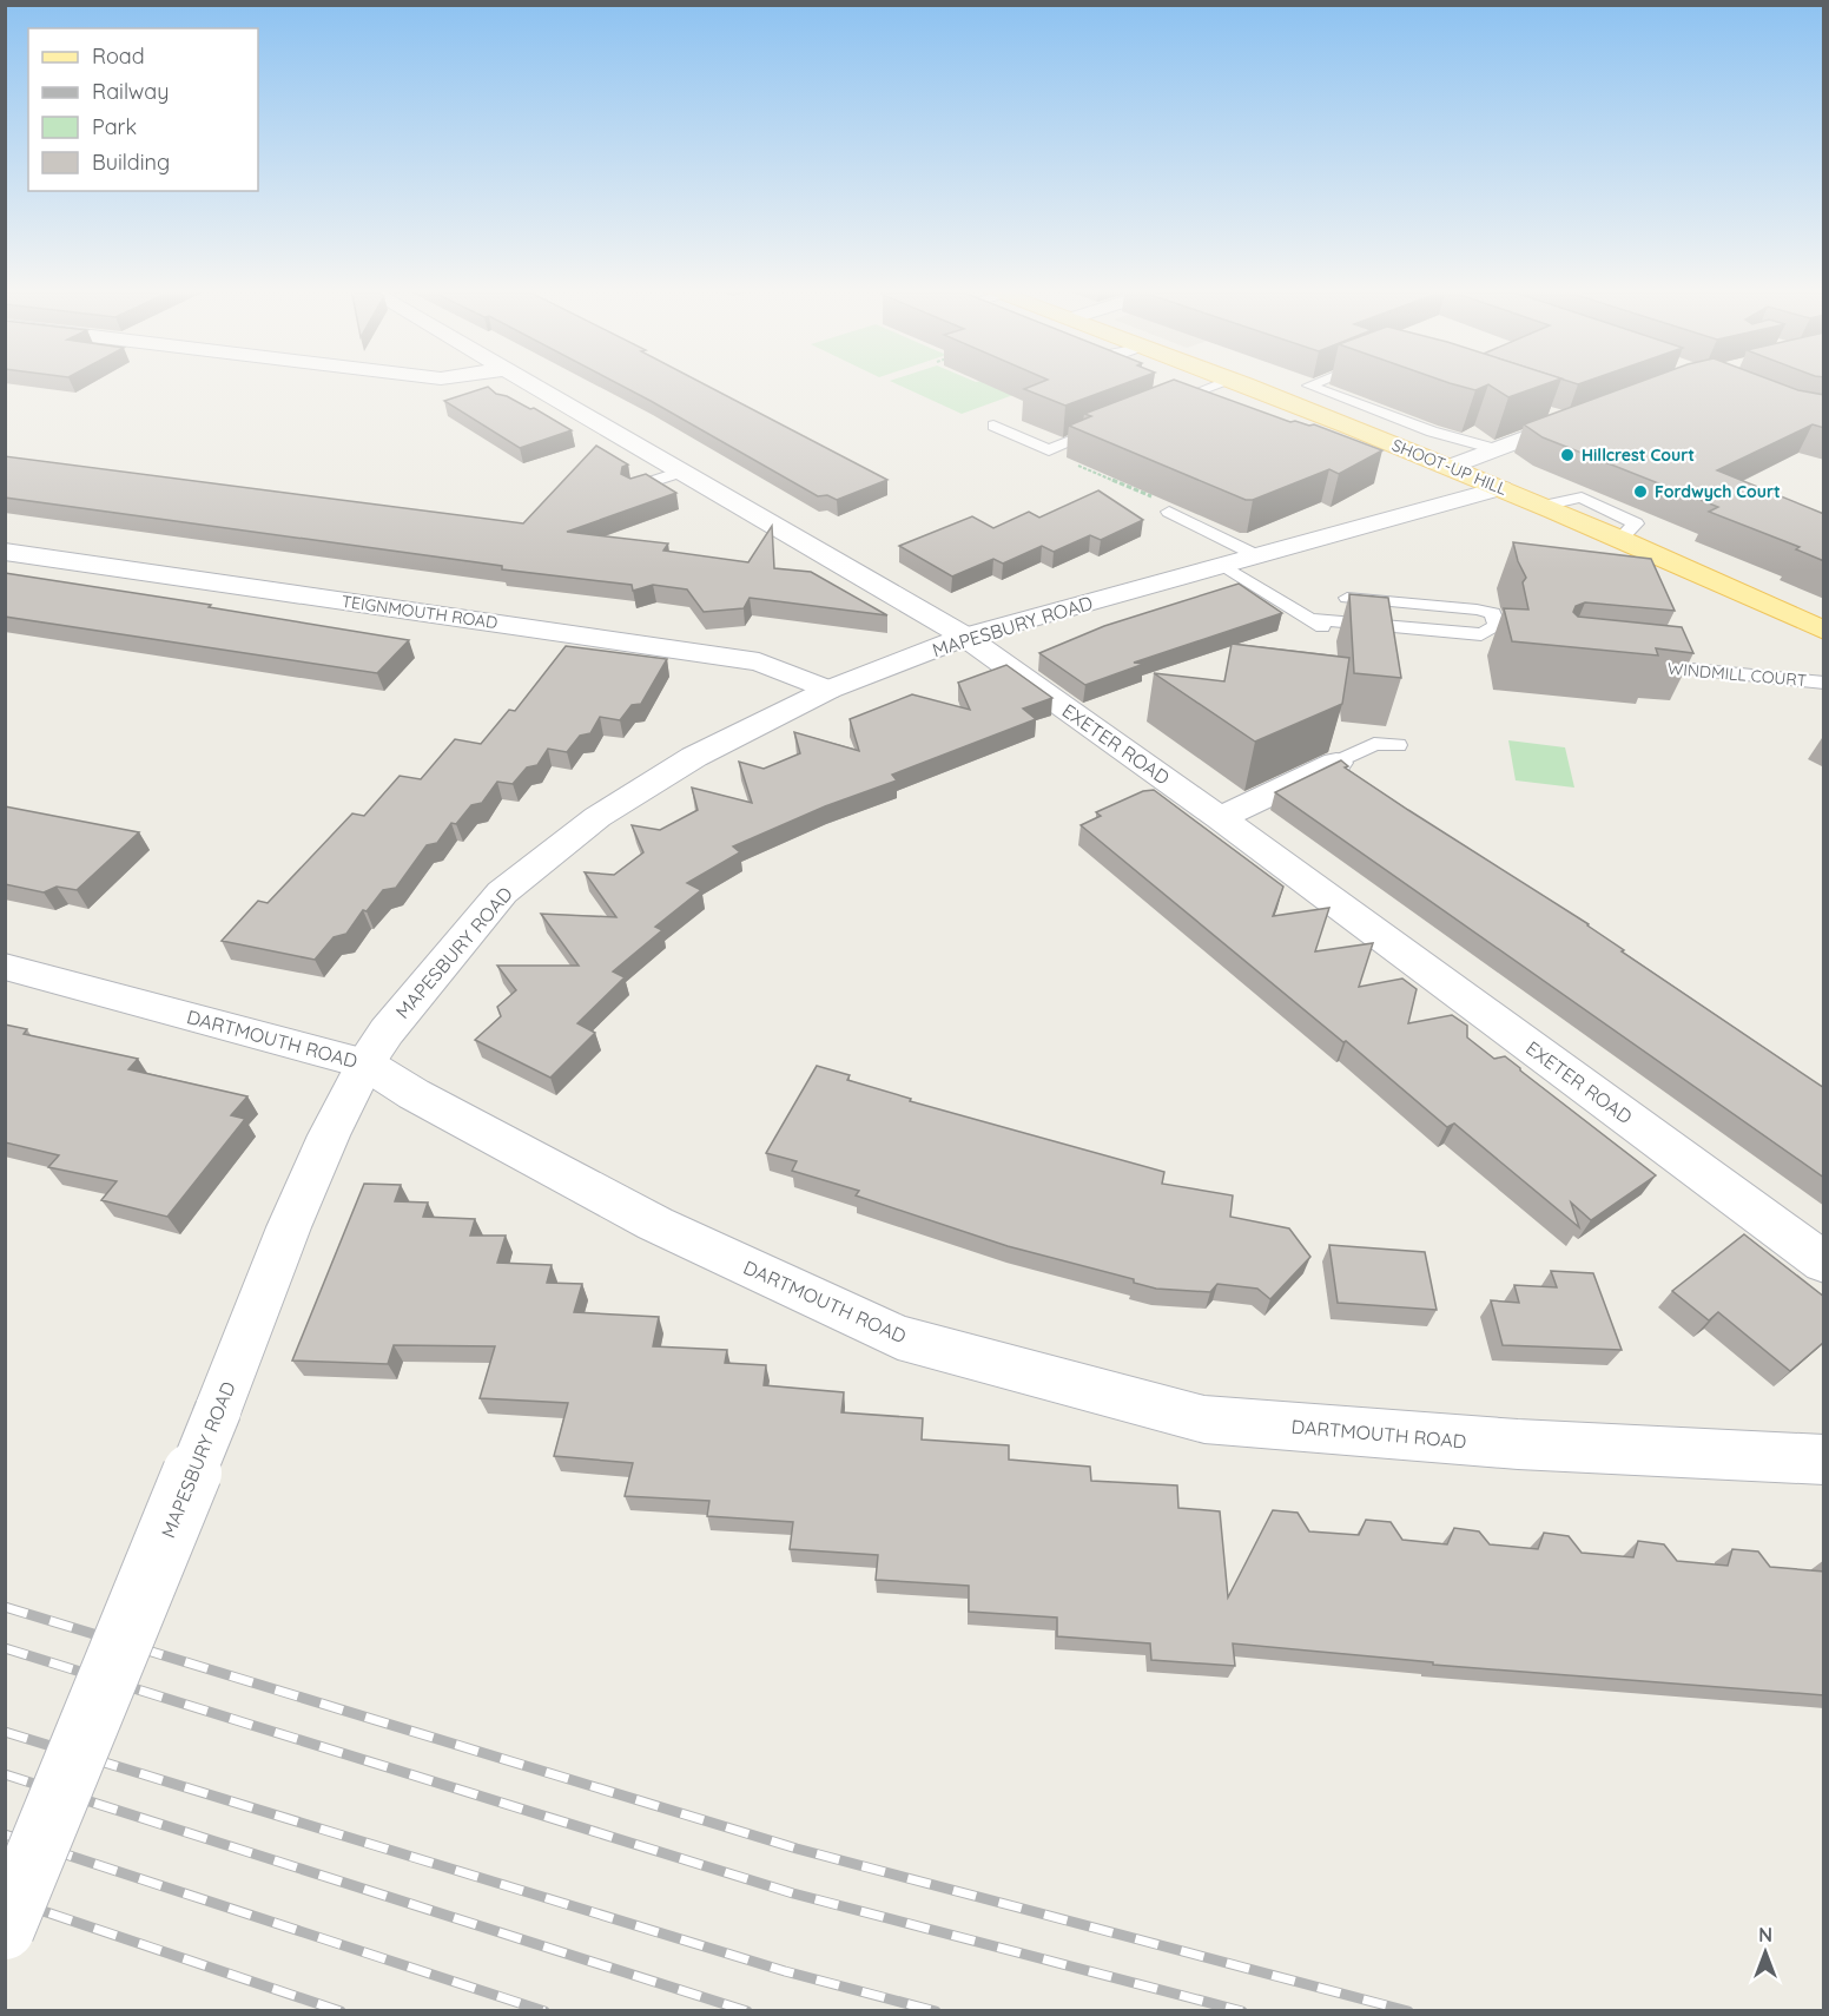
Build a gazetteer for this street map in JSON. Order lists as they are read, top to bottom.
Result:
{
  "streets": {
    "main road": ["SHOOT-UP HILL"],
    "street": [
      "TEIGNMOUTH ROAD",
      "MAPESBURY ROAD",
      "EXETER ROAD",
      "DARTMOUTH ROAD"
    ],
    "lane": ["WINDMILL COURT"]
  },
  "crossings": [
    ["SHOOT-UP HILL", "MAPESBURY ROAD"],
    ["TEIGNMOUTH ROAD", "MAPESBURY ROAD"],
    ["MAPESBURY ROAD", "EXETER ROAD"],
    ["MAPESBURY ROAD", "DARTMOUTH ROAD"]
  ],
  "places": ["Hillcrest Court", "Fordwych Court"],
  "legend": [
    "Road",
    "Railway",
    "Park",
    "Building"
  ],
  "north": "top"
}
